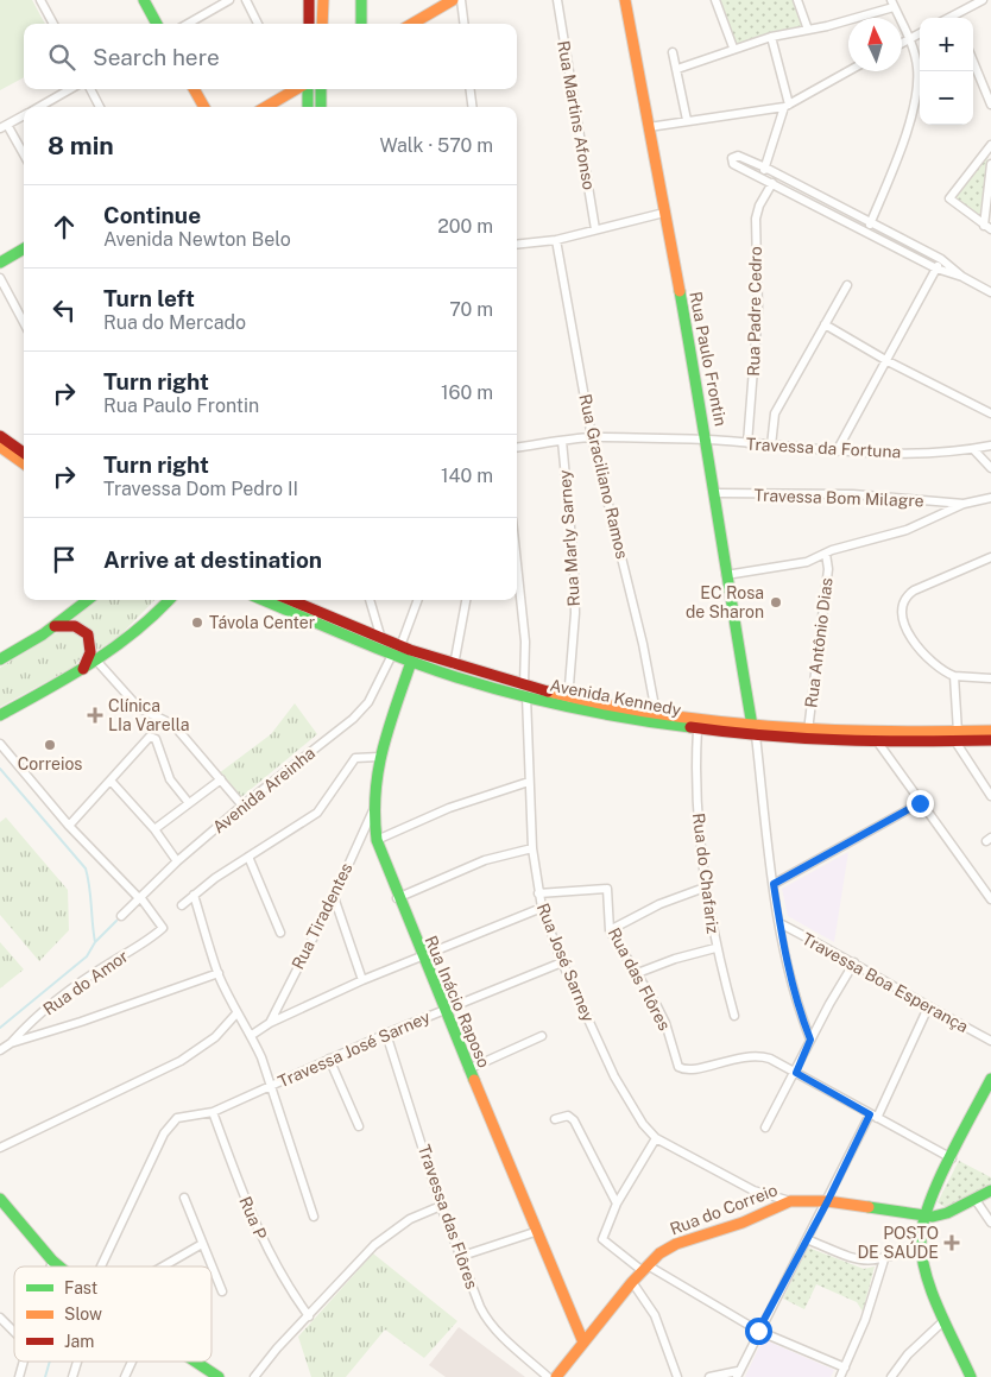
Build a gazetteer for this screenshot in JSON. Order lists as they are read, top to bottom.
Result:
{
  "streets": {
    "main road": [
      "Rua Paulo Frontin",
      "Avenida Kennedy",
      "Rua Inácio Raposo",
      "Rua do Correio"
    ],
    "street": [
      "Rua Martins Afonso",
      "Rua Padre Cedro",
      "Travessa da Fortuna",
      "Rua Graciliano Ramos",
      "Travessa Bom Milagre",
      "Rua Marly Sarney",
      "Rua Antônio Dias",
      "Avenida Areinha",
      "Rua do Chafariz",
      "Rua Tiradentes",
      "Rua José Sarney",
      "Rua das Flôres",
      "Rua do Amor",
      "Travessa Boa Esperança",
      "Travessa José Sarney",
      "Travessa das Flôres",
      "Rua P"
    ]
  },
  "crossings": [
    ["Rua Padre Cedro", "Travessa da Fortuna"],
    ["Rua Paulo Frontin", "Travessa da Fortuna"],
    ["Rua Paulo Frontin", "Travessa Bom Milagre"],
    ["Rua Paulo Frontin", "Avenida Kennedy"],
    ["Rua Paulo Frontin", "Travessa Boa Esperança"],
    ["Travessa da Fortuna", "Rua Graciliano Ramos"],
    ["Travessa da Fortuna", "Rua Marly Sarney"],
    ["Rua Graciliano Ramos", "Avenida Kennedy"],
    ["Travessa Bom Milagre", "Rua Antônio Dias"],
    ["Rua Marly Sarney", "Avenida Kennedy"],
    ["Rua Antônio Dias", "Avenida Kennedy"],
    ["Avenida Kennedy", "Avenida Areinha"],
    ["Avenida Kennedy", "Rua do Chafariz"],
    ["Avenida Kennedy", "Rua José Sarney"],
    ["Avenida Kennedy", "Rua Inácio Raposo"],
    ["Avenida Areinha", "Rua do Amor"],
    ["Rua Tiradentes", "Rua Inácio Raposo"],
    ["Rua José Sarney", "Rua das Flôres"],
    ["Rua José Sarney", "Travessa José Sarney"],
    ["Rua Inácio Raposo", "Travessa José Sarney"],
    ["Rua Inácio Raposo", "Rua do Correio"],
    ["Travessa José Sarney", "Travessa das Flôres"],
    ["Travessa José Sarney", "Rua P"]
  ],
  "places": {
    "other": ["EC Rosa de Sharon", "Távola Center", "Correios"],
    "health": ["Clínica LIa Varella", "POSTO DE SAÚDE"]
  },
  "legend": ["Fast", "Slow", "Jam"],
  "north": "top",
  "page": {
    "map_buttons": ["+", "−"],
    "search": "Search here",
    "heading": ["8 min", "Walk · 570 m"],
    "list": [
      ["Continue", "Avenida Newton Belo", "200 m"],
      ["Turn left", "Rua do Mercado", "70 m"],
      ["Turn right", "Rua Paulo Frontin", "160 m"],
      ["Turn right", "Travessa Dom Pedro II", "140 m"],
      "Arrive at destination"
    ]
  }
}
